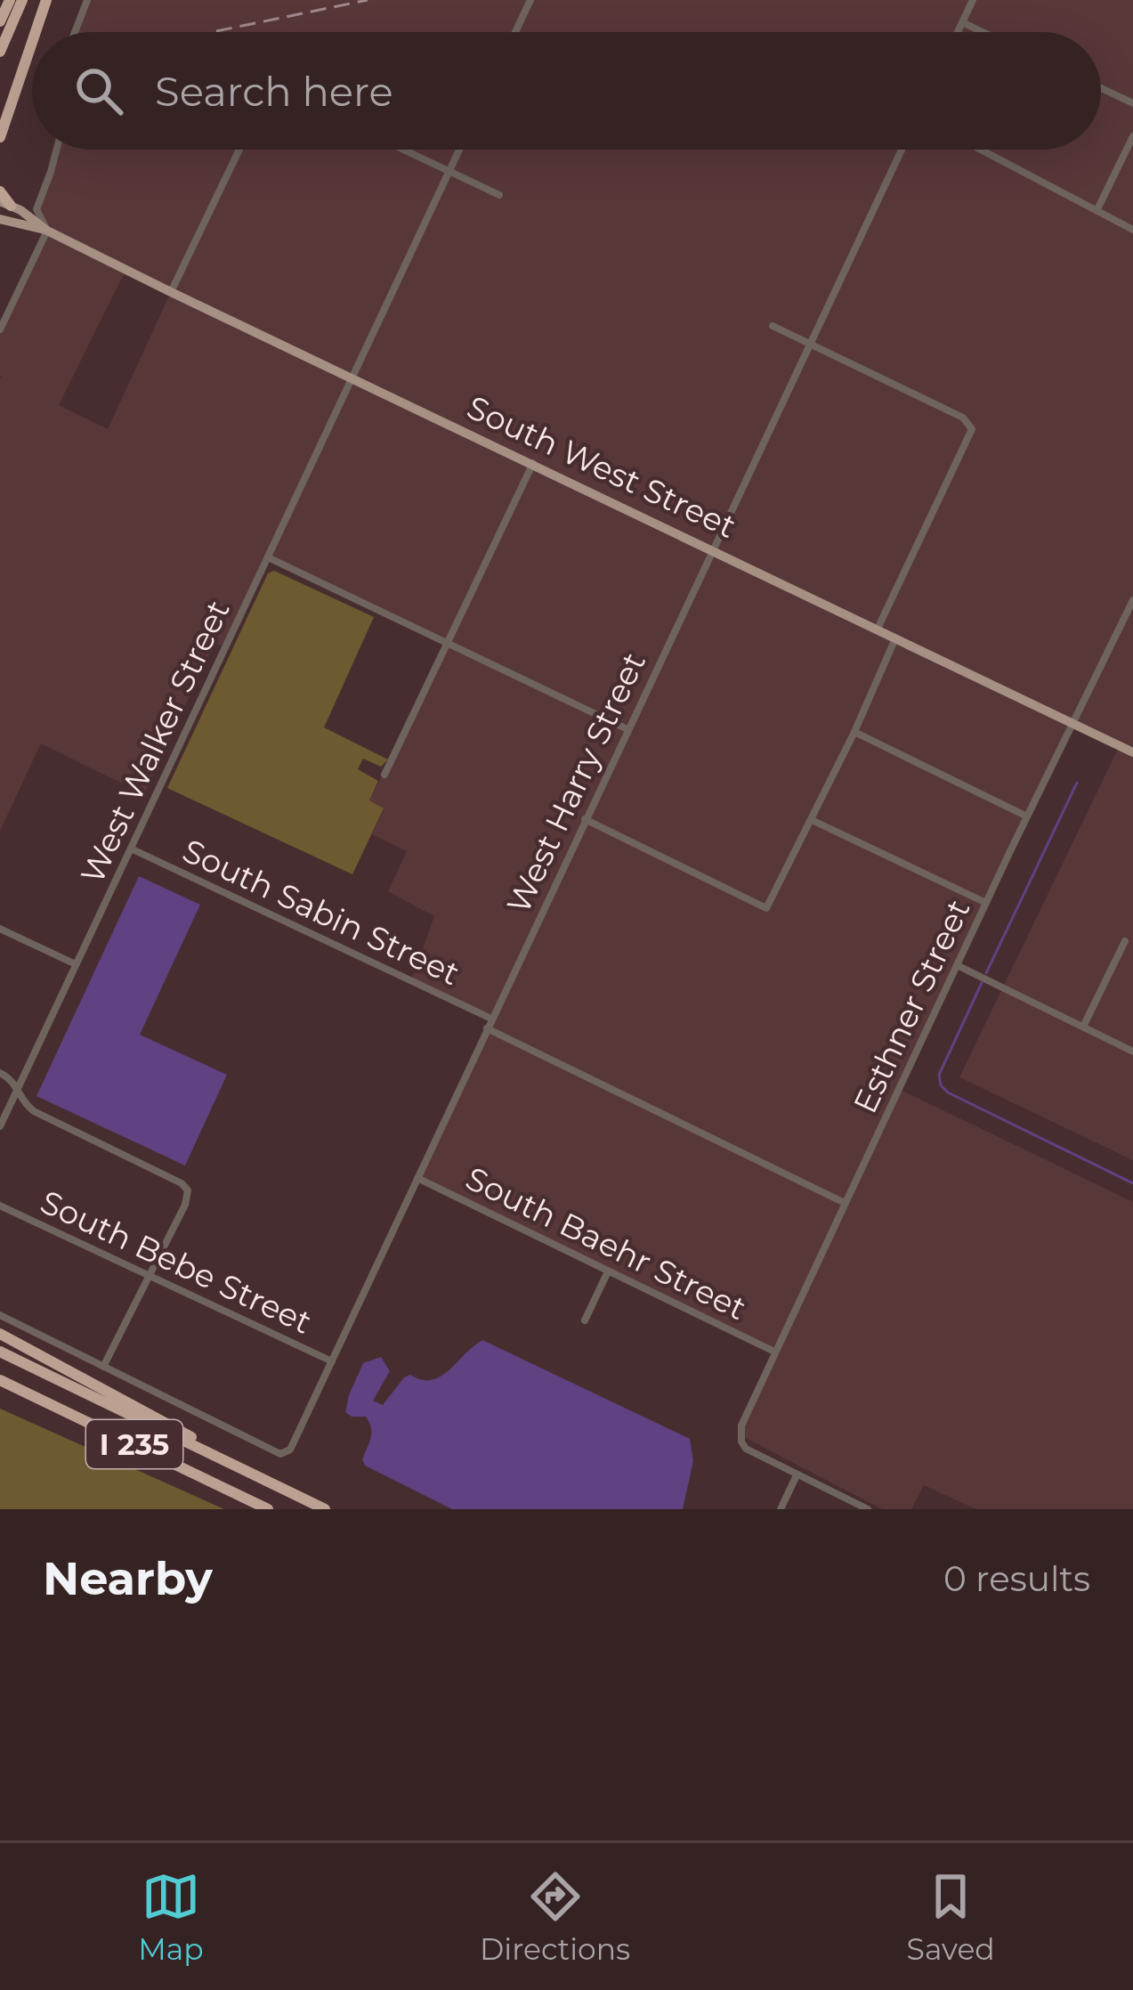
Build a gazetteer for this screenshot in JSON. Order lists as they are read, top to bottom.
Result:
{
  "streets": {
    "highway": ["I 235"],
    "main road": ["South West Street"],
    "street": [
      "West Walker Street",
      "West Harry Street",
      "South Sabin Street",
      "Esthner Street",
      "South Baehr Street",
      "South Bebe Street"
    ]
  },
  "crossings": [
    ["South West Street", "West Walker Street"],
    ["South West Street", "West Harry Street"],
    ["South West Street", "Esthner Street"],
    ["West Walker Street", "South Sabin Street"],
    ["West Harry Street", "South Sabin Street"],
    ["West Harry Street", "South Baehr Street"],
    ["West Harry Street", "South Bebe Street"],
    ["Esthner Street", "South Baehr Street"]
  ],
  "page": {
    "search": "Search here",
    "heading": ["Nearby", "0 results"],
    "nav": ["Map", "Directions", "Saved"]
  }
}
